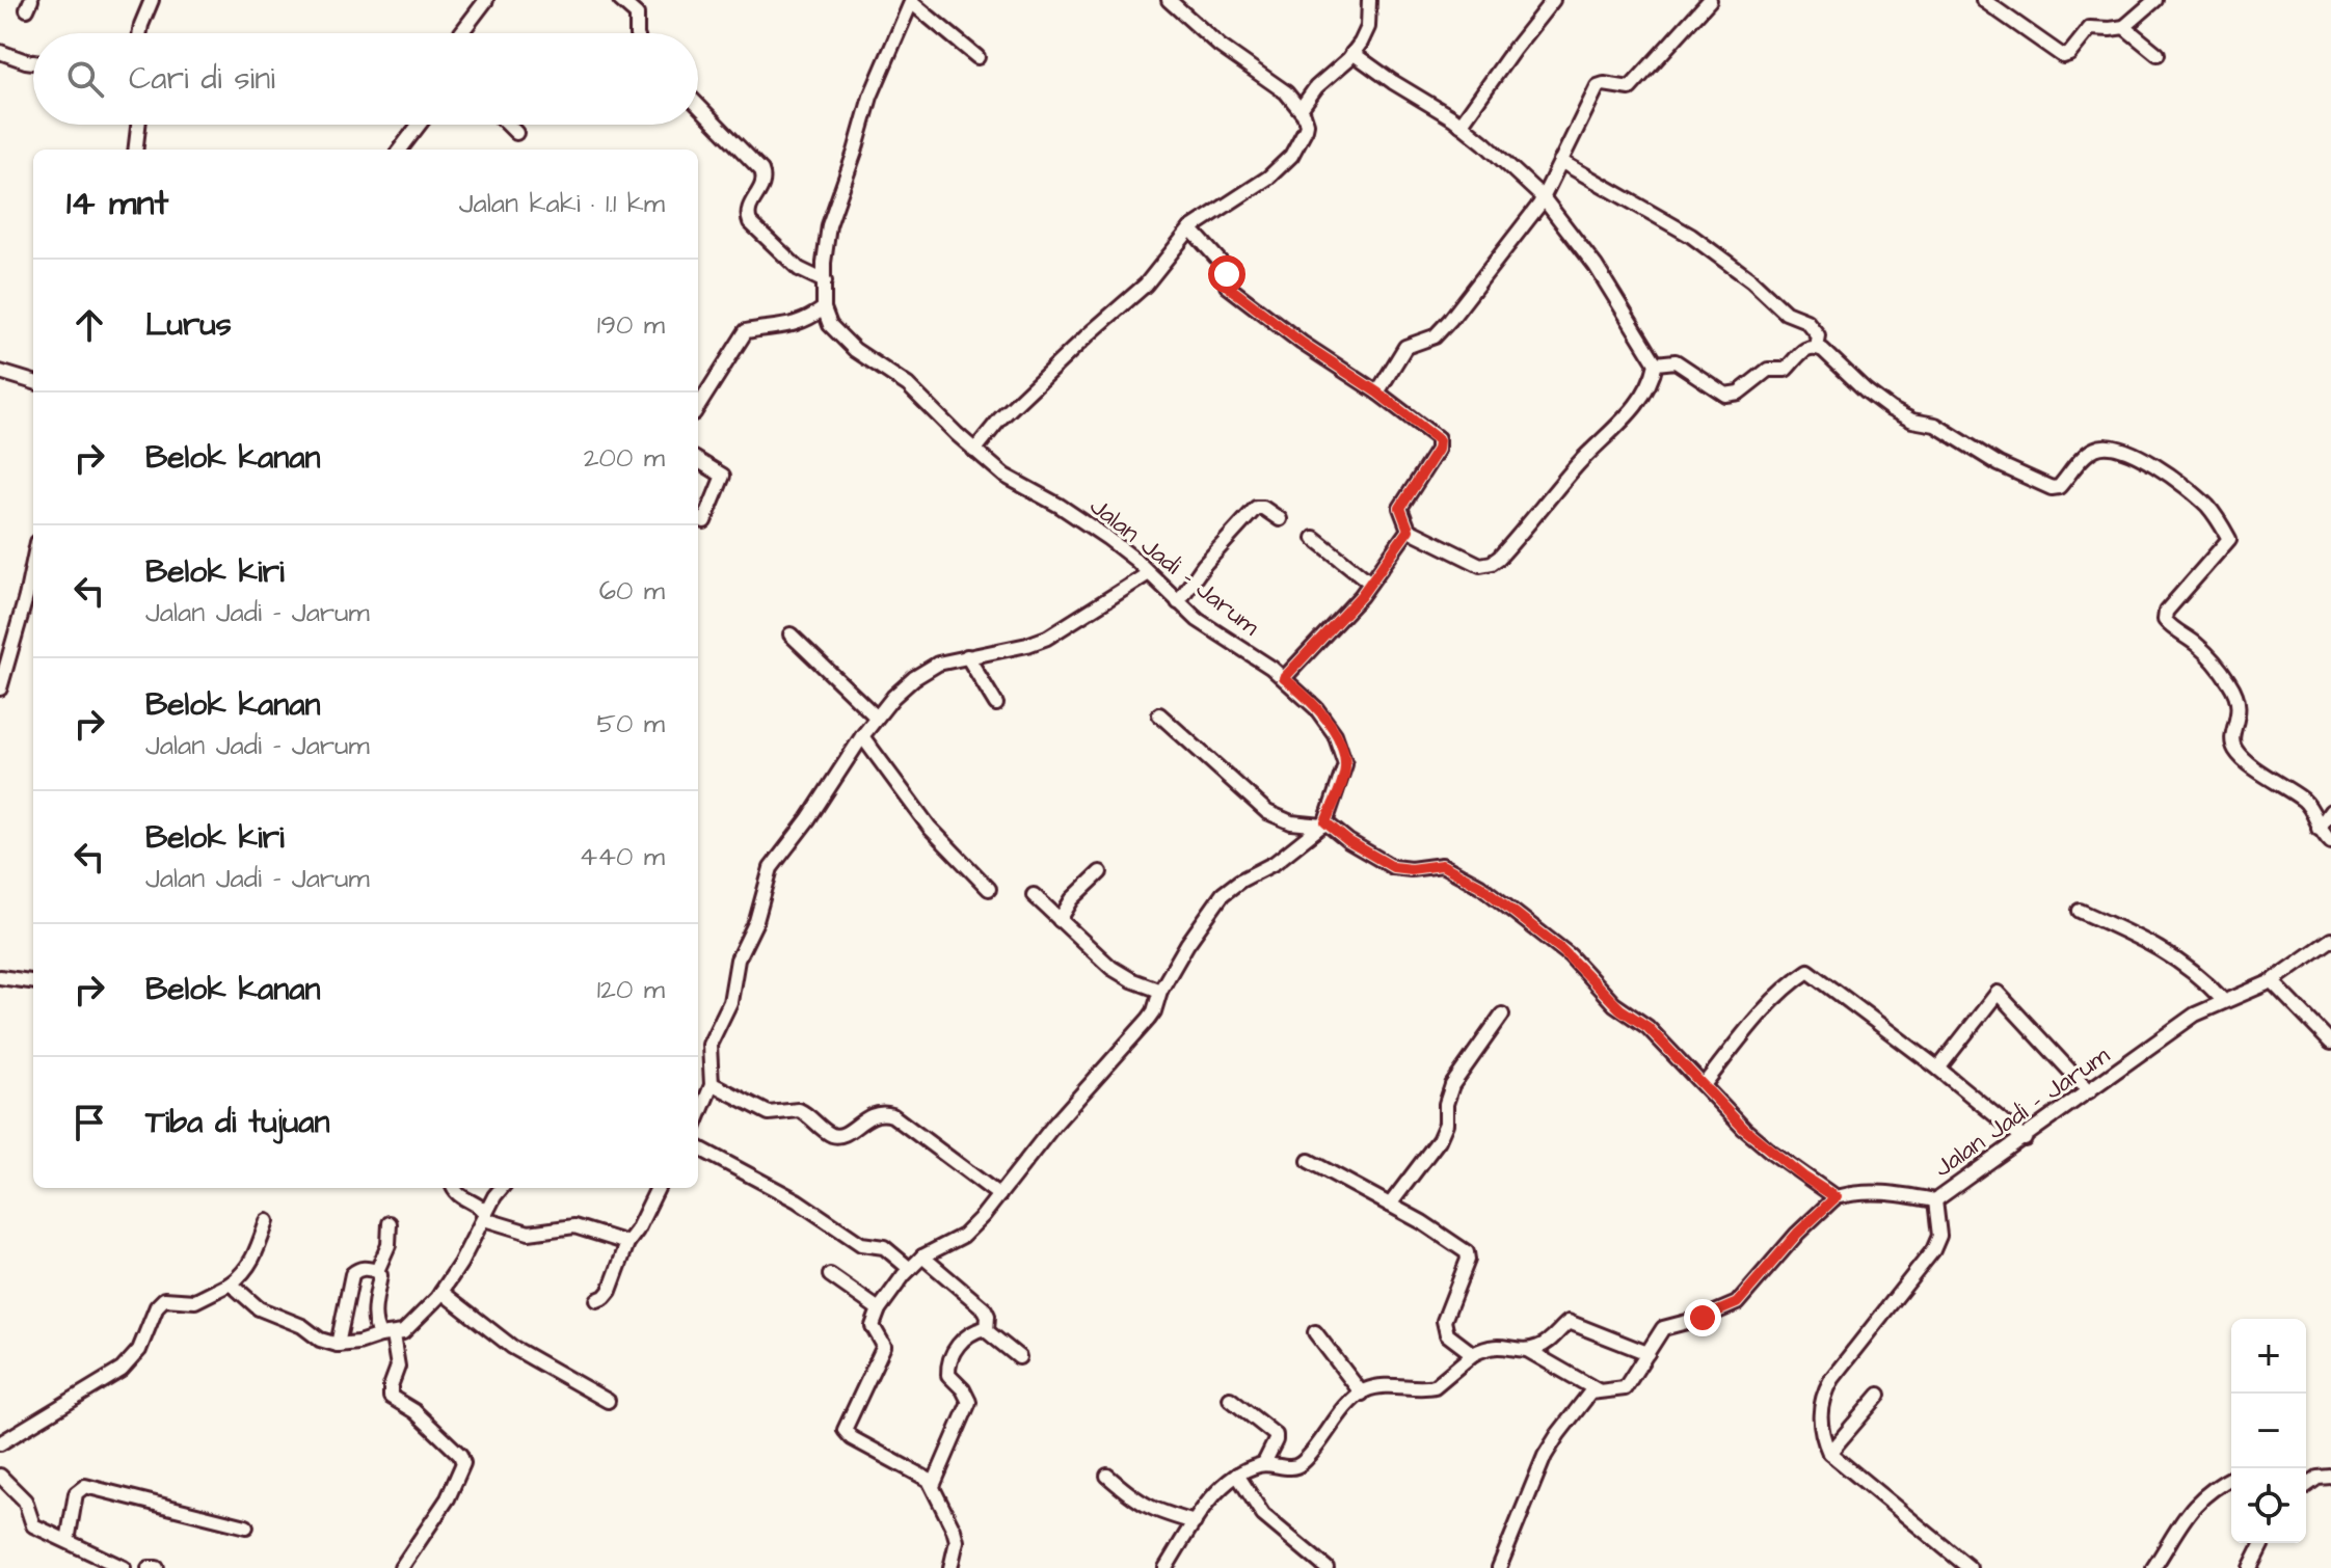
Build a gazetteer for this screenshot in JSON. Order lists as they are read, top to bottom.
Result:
{
  "streets": {
    "street": ["Jalan Jadi - Jarum"]
  },
  "page": {
    "search": "Cari di sini",
    "heading": ["14 mnt", "Jalan kaki · 1.1 km"],
    "list": [
      ["Lurus", "190 m"],
      ["Belok kanan", "200 m"],
      ["Belok kiri", "Jalan Jadi - Jarum", "60 m"],
      ["Belok kanan", "Jalan Jadi - Jarum", "50 m"],
      ["Belok kiri", "Jalan Jadi - Jarum", "440 m"],
      ["Belok kanan", "120 m"],
      "Tiba di tujuan"
    ],
    "map_buttons": ["+", "−"]
  }
}
